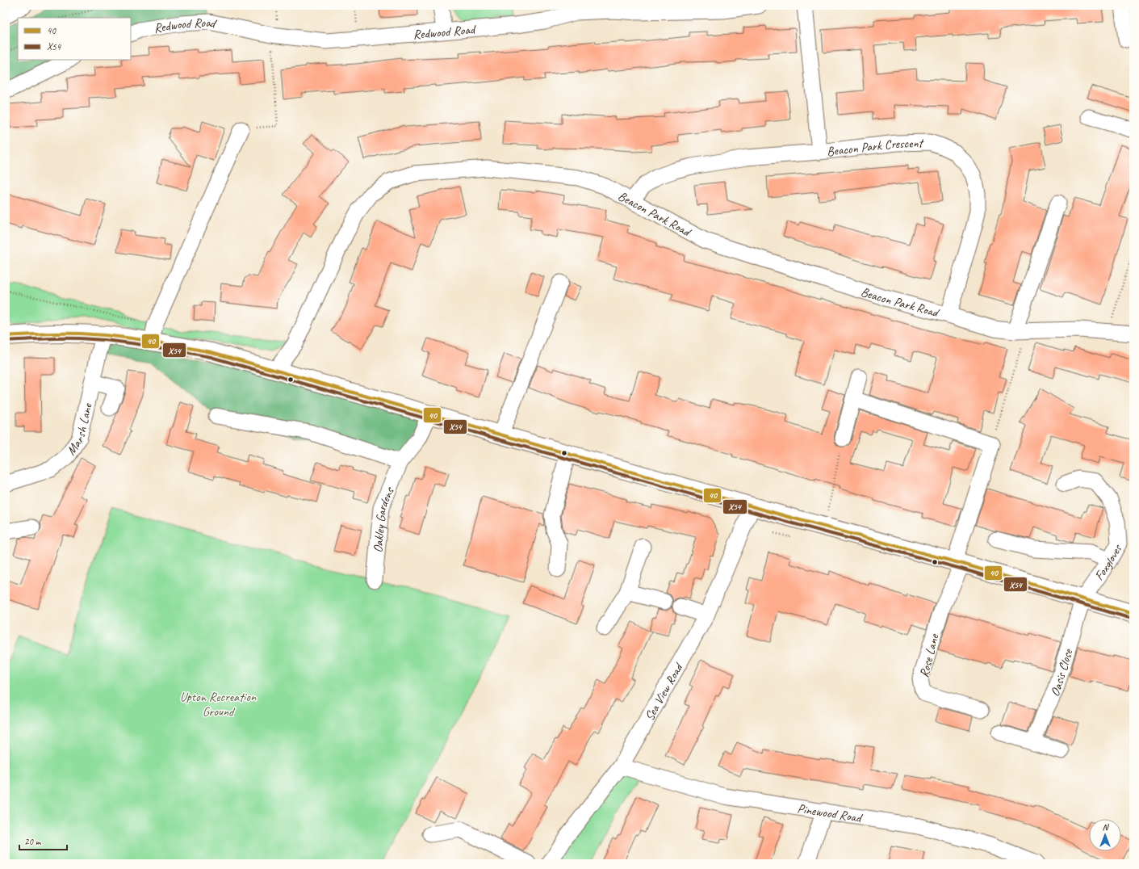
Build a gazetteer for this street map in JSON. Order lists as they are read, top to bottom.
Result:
{
  "streets": {
    "street": [
      "Redwood Road",
      "Beacon Park Crescent",
      "Beacon Park Road",
      "Marsh Lane",
      "Oakley Gardens",
      "Foxgloves",
      "Rose Lane",
      "Oasis Close",
      "Sea View Road",
      "Pinewood Road"
    ]
  },
  "crossings": [
    ["Beacon Park Crescent", "Beacon Park Road"],
    ["Foxgloves", "Oasis Close"],
    ["Sea View Road", "Pinewood Road"]
  ],
  "parks": ["Upton Recreation Ground"],
  "lines": ["transit line 40", "transit line X54"],
  "legend": ["40", "X54"],
  "scale_bar": "20 m",
  "north": "top"
}
